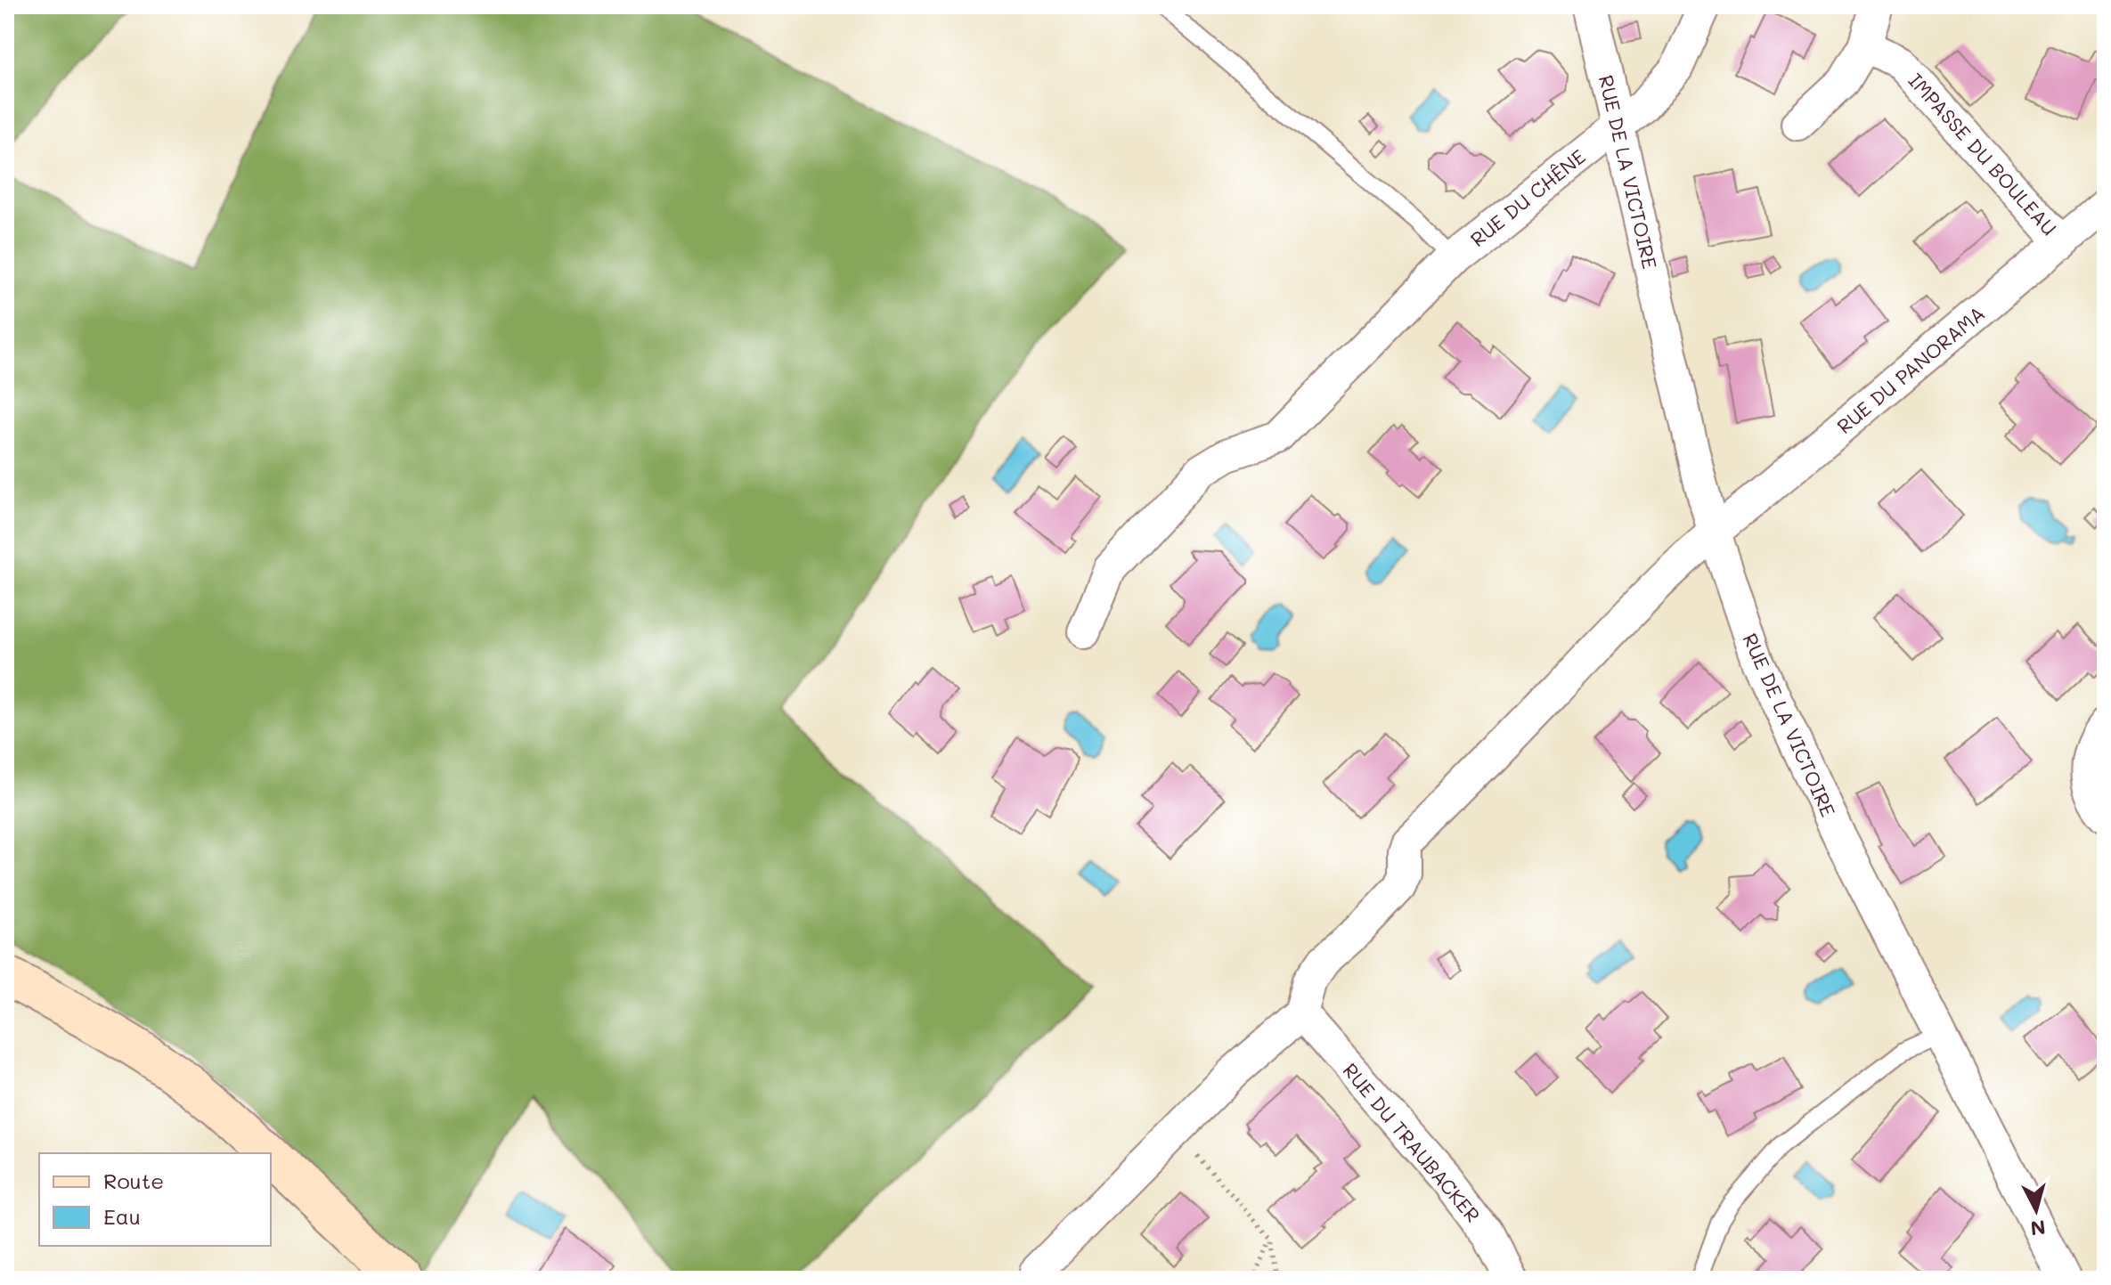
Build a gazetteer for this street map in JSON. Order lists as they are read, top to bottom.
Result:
{
  "streets": {
    "street": [
      "IMPASSE DU BOULEAU",
      "RUE DE LA VICTOIRE",
      "RUE DU CHÊNE",
      "RUE DU PANORAMA",
      "RUE DU TRAUBACKER"
    ]
  },
  "crossings": [
    ["IMPASSE DU BOULEAU", "RUE DU PANORAMA"],
    ["RUE DE LA VICTOIRE", "RUE DU CHÊNE"],
    ["RUE DE LA VICTOIRE", "RUE DU PANORAMA"],
    ["RUE DU PANORAMA", "RUE DU TRAUBACKER"]
  ],
  "legend": ["Route", "Eau"],
  "north": "bottom"
}
